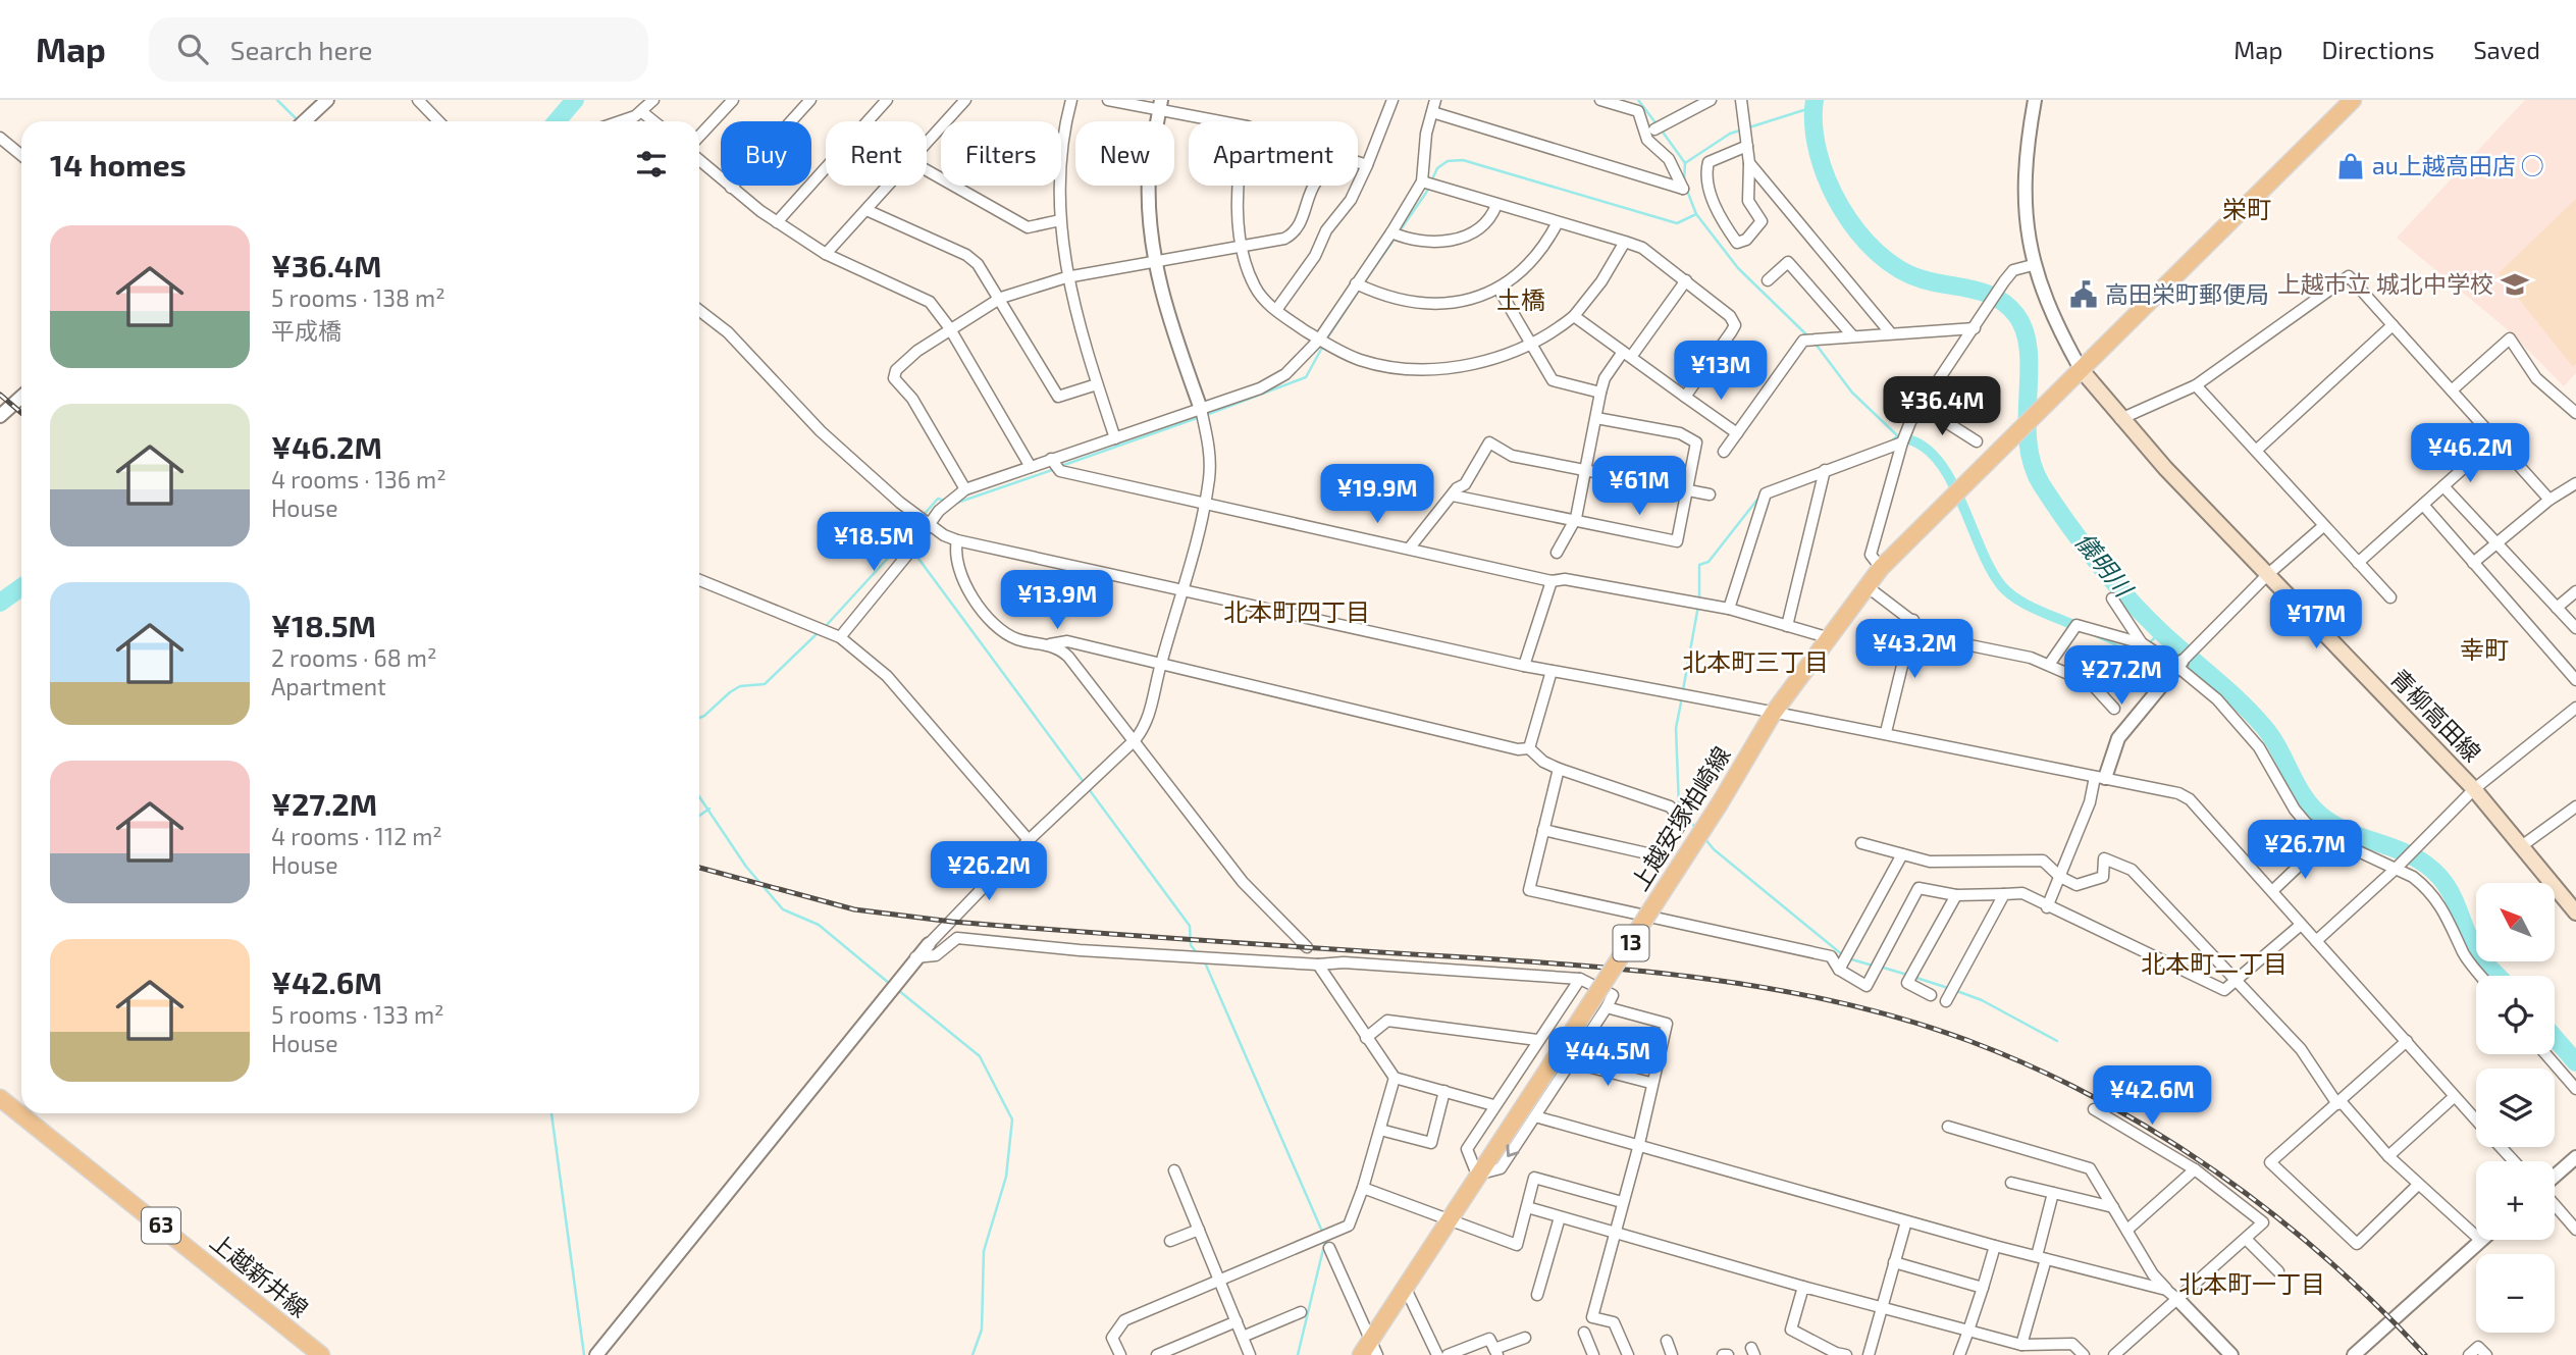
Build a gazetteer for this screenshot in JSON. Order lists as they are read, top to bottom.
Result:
{
  "streets": {
    "main road": [
      "青柳高田線",
      "上越安塚柏崎線",
      "13",
      "63",
      "上越新井線"
    ]
  },
  "crossings": [
    ["青柳高田線", "上越安塚柏崎線"],
    ["青柳高田線", "13"],
    ["上越安塚柏崎線", "13"]
  ],
  "districts": [
    "栄町",
    "土橋",
    "北本町四丁目",
    "幸町",
    "北本町三丁目",
    "北本町二丁目",
    "北本町一丁目"
  ],
  "water": ["儀明川"],
  "places": {
    "shop": ["au上越高田店 ○"],
    "school or university": ["上越市立 城北中学校"],
    "public building": ["高田栄町郵便局"]
  },
  "north": "top left",
  "page": {
    "header": "Map",
    "search": "Search here",
    "nav": ["Map", "Directions", "Saved"],
    "chip": [
      "Buy",
      "Rent",
      "Filters",
      "New",
      "Apartment"
    ],
    "heading": "14 homes",
    "list": [
      {
        "name": "¥36.4M",
        "note": "5 rooms · 138 m² · 平成橋"
      },
      {
        "name": "¥46.2M",
        "note": "4 rooms · 136 m² · House"
      },
      {
        "name": "¥18.5M",
        "note": "2 rooms · 68 m² · Apartment"
      },
      {
        "name": "¥27.2M",
        "note": "4 rooms · 112 m² · House"
      },
      {
        "name": "¥42.6M",
        "note": "5 rooms · 133 m² · House"
      }
    ],
    "price": [
      "¥13M",
      "¥36.4M",
      "¥46.2M",
      "¥61M",
      "¥19.9M",
      "¥18.5M",
      "¥13.9M",
      "¥17M",
      "¥43.2M",
      "¥27.2M",
      "¥26.7M",
      "¥26.2M",
      "¥44.5M",
      "¥42.6M"
    ],
    "map_buttons": ["+", "−"]
  }
}
